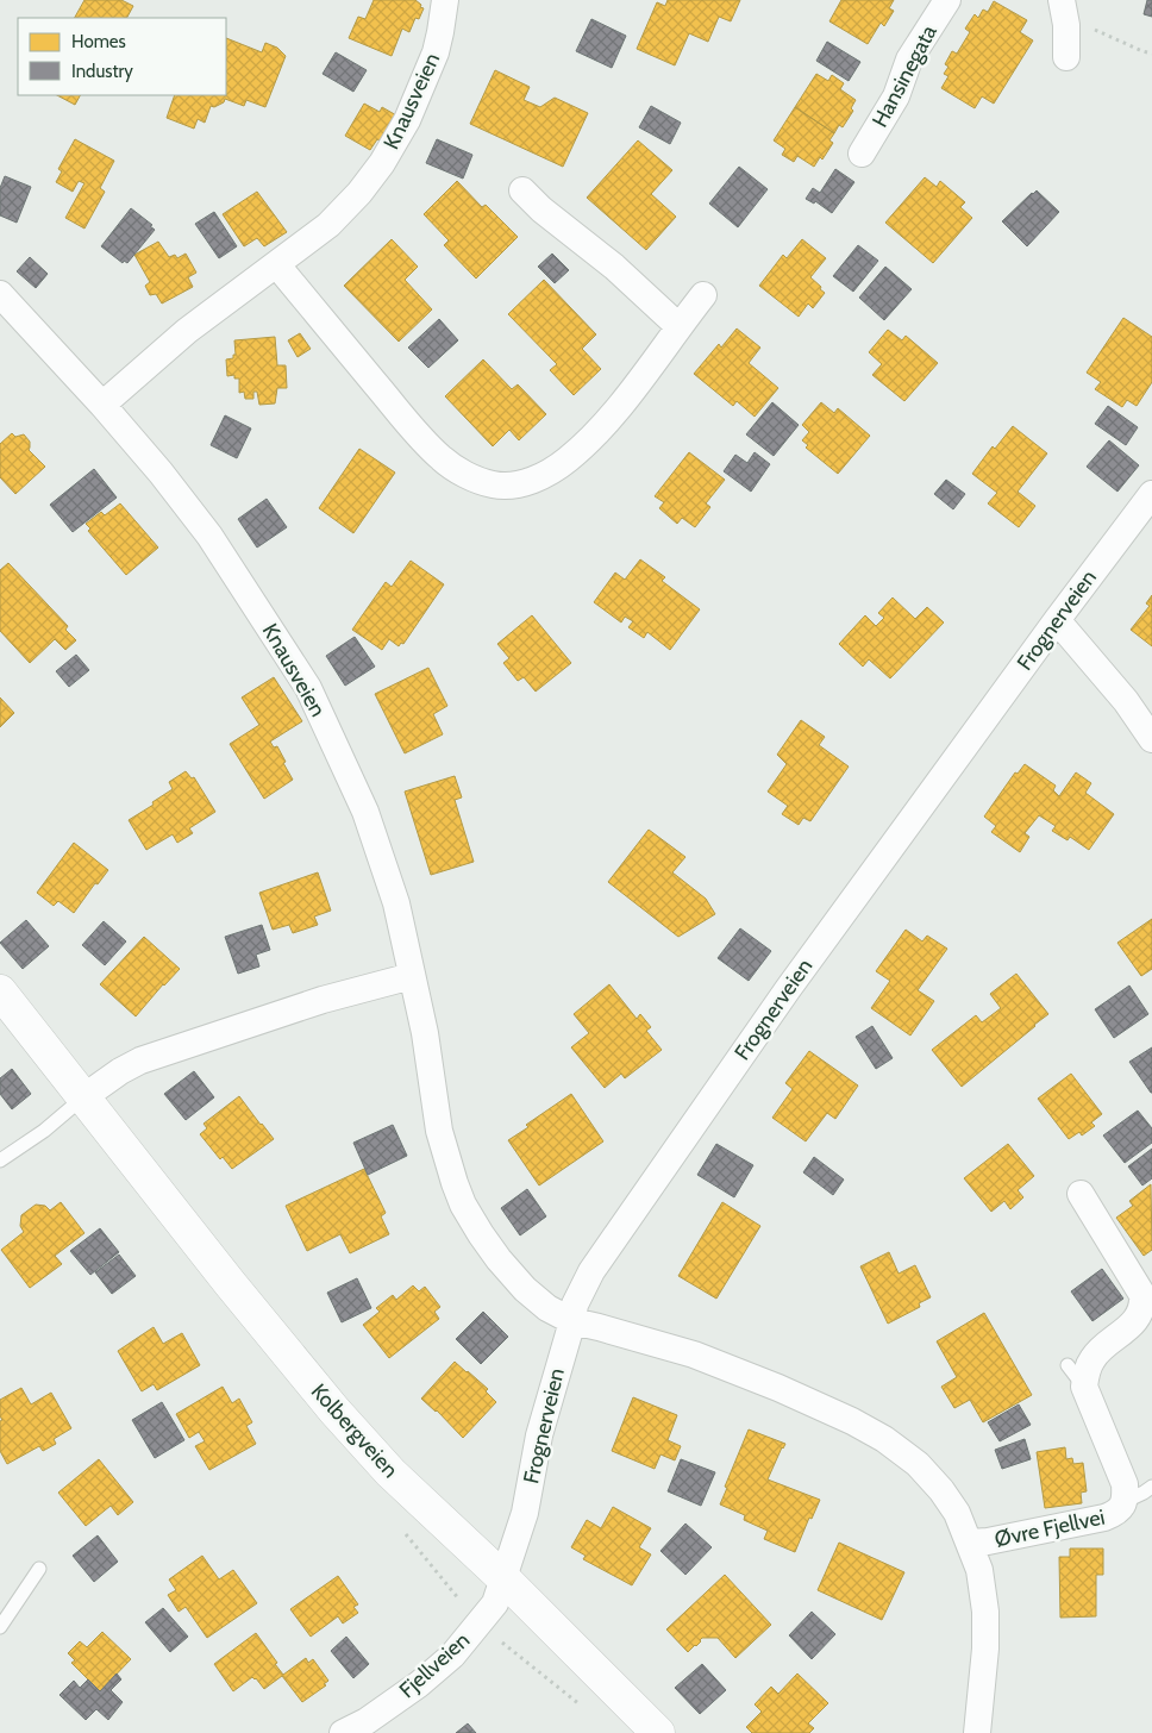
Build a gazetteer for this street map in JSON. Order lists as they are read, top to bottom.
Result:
{
  "streets": {
    "street": [
      "Hansinegata",
      "Knausveien",
      "Frognerveien",
      "Kolbergveien",
      "Øvre Fjellvei",
      "Fjellveien"
    ]
  },
  "crossings": [
    ["Knausveien", "Frognerveien"],
    ["Knausveien", "Øvre Fjellvei"],
    ["Frognerveien", "Kolbergveien"],
    ["Frognerveien", "Øvre Fjellvei"],
    ["Frognerveien", "Fjellveien"],
    ["Kolbergveien", "Fjellveien"]
  ],
  "legend": ["Homes", "Industry"]
}
